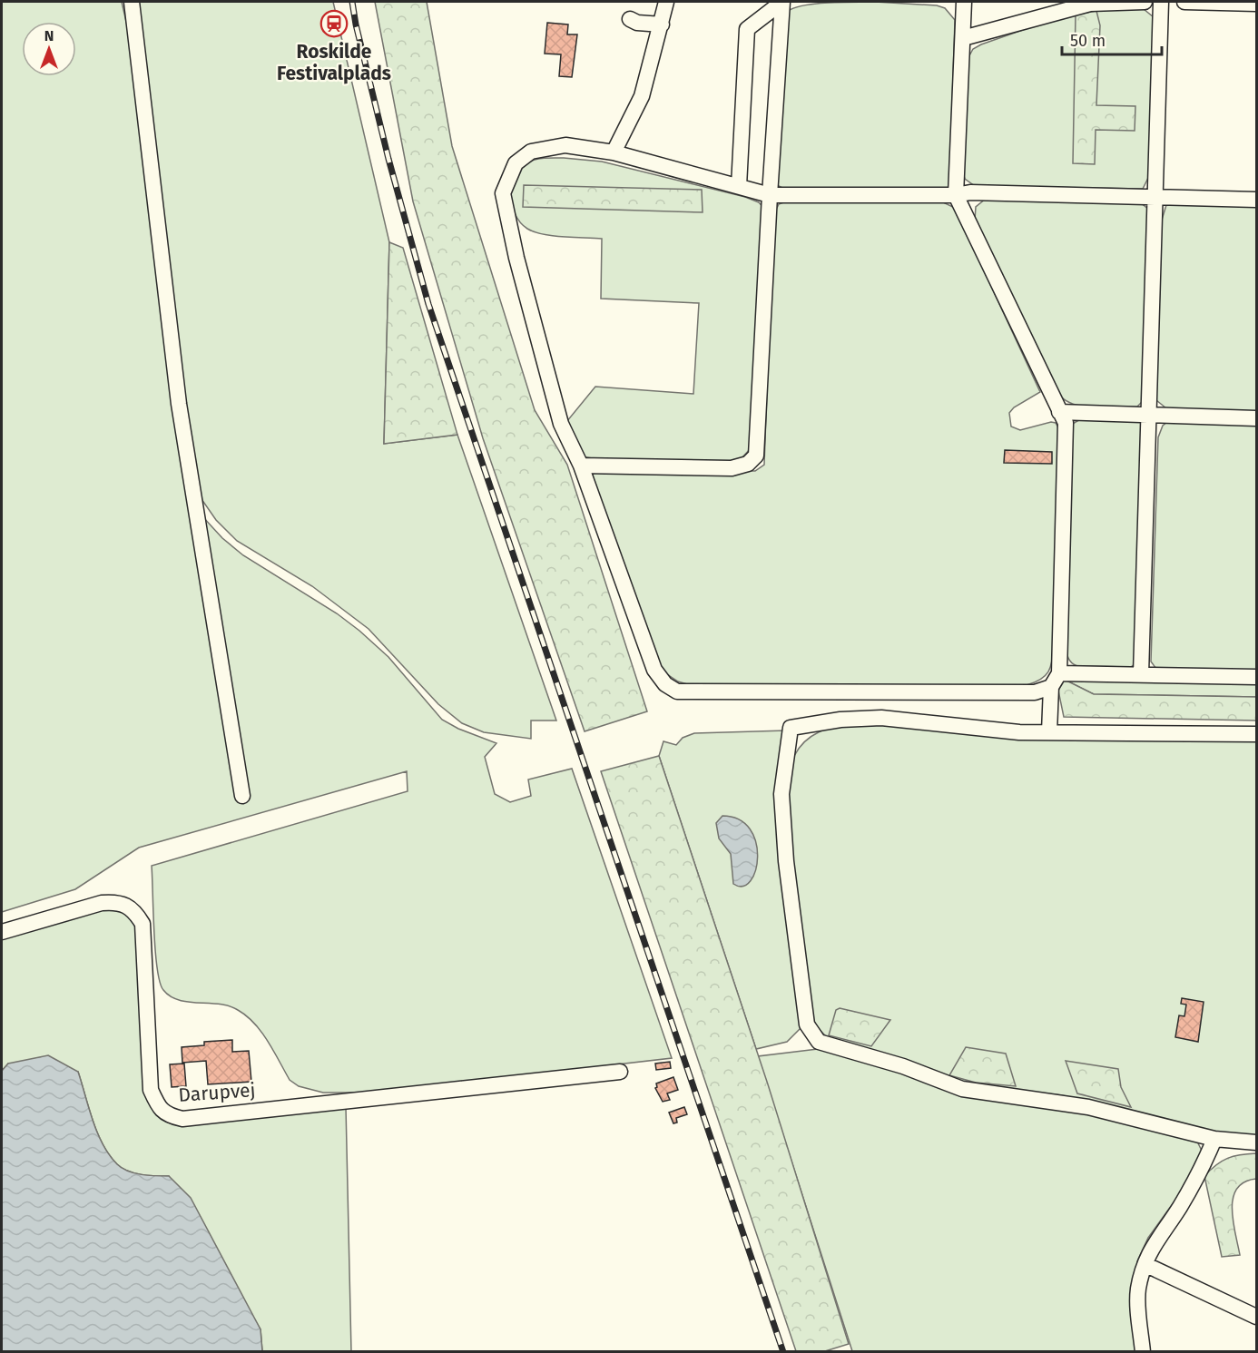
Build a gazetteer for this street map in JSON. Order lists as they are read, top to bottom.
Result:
{
  "streets": {
    "lane": ["Darupvej"]
  },
  "places": {
    "station": ["Roskilde Festivalplads"]
  },
  "scale_bar": "50 m",
  "north": "top"
}
